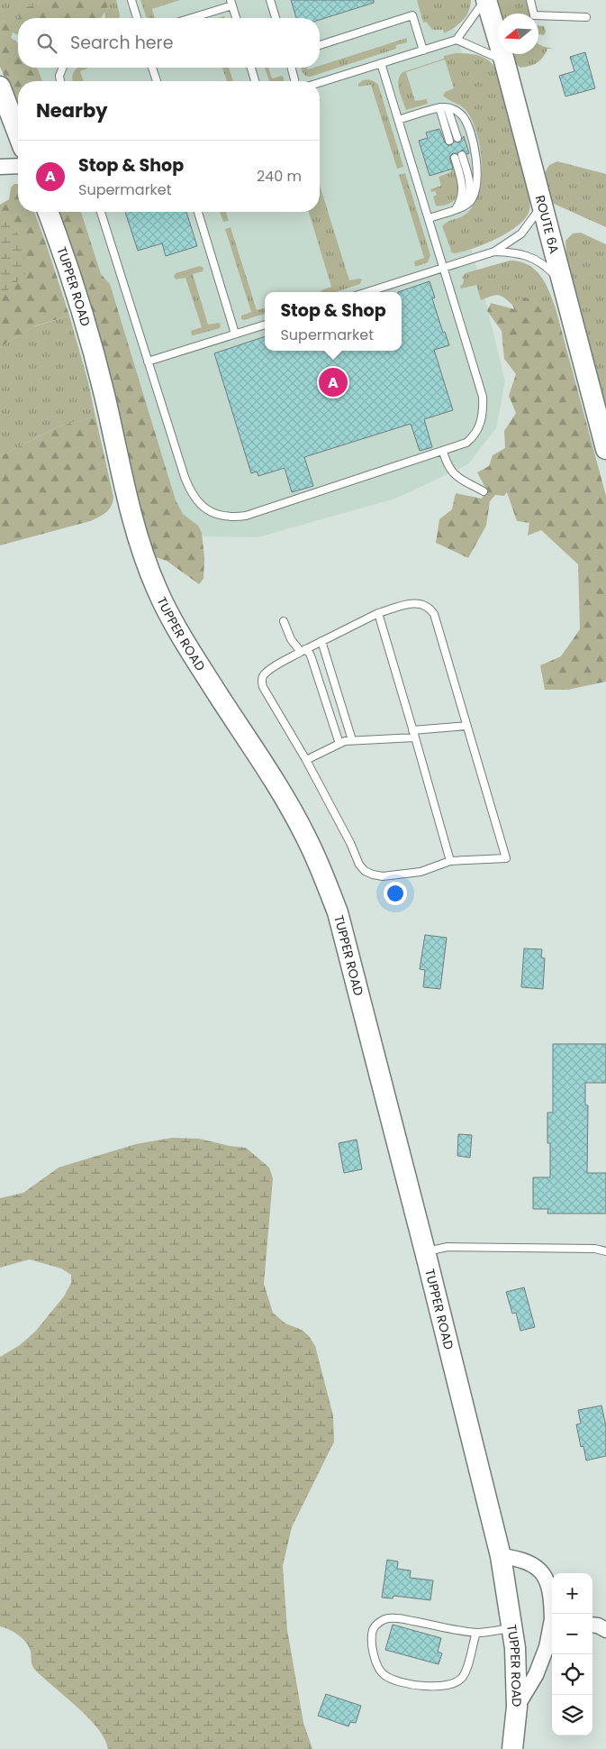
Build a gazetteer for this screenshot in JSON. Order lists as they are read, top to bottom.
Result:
{
  "streets": {
    "main road": ["ROUTE 6A", "TUPPER ROAD"]
  },
  "north": "left",
  "page": {
    "search": "Search here",
    "heading": "Nearby",
    "list": [
      {
        "mark": "A",
        "name": "Stop & Shop",
        "note": "Supermarket",
        "value": "240 m"
      }
    ],
    "popup": ["Stop & Shop", "Supermarket"],
    "pins": "A",
    "map_buttons": ["+", "−"]
  }
}
